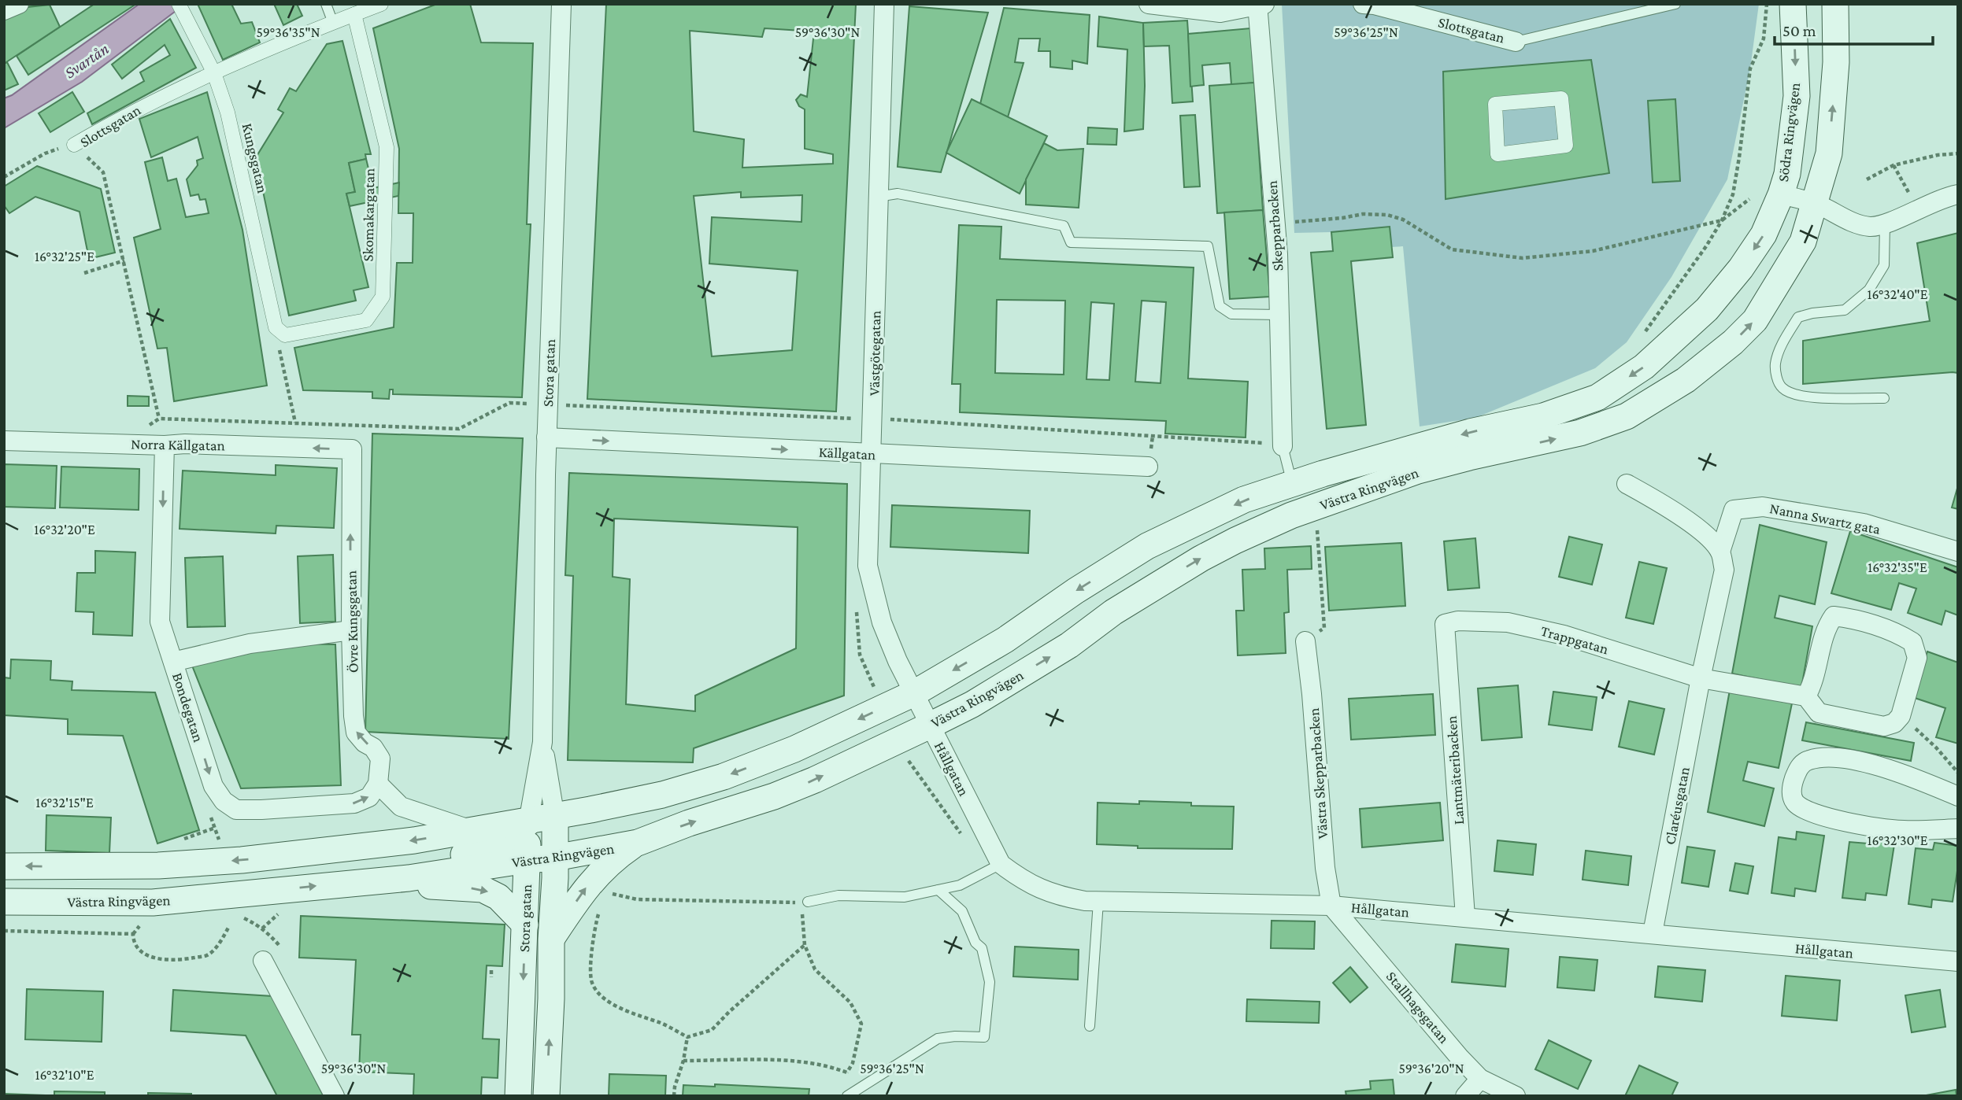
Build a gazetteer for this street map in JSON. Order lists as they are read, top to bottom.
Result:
{
  "streets": {
    "main road": ["Södra Ringvägen", "Stora gatan", "Västra Ringvägen"],
    "street": [
      "Slottsgatan",
      "Kungsgatan",
      "Skomakargatan",
      "Skepparbacken",
      "Västgötegatan",
      "Norra Källgatan",
      "Källgatan",
      "Nanna Swartz gata",
      "Övre Kungsgatan",
      "Trappgatan",
      "Bondegatan",
      "Hållgatan",
      "Lantmäteribacken",
      "Västra Skepparbacken",
      "Claréusgatan",
      "Stallhagsgatan"
    ]
  },
  "crossings": [
    ["Slottsgatan", "Kungsgatan"],
    ["Slottsgatan", "Skomakargatan"],
    ["Södra Ringvägen", "Västra Ringvägen"],
    ["Kungsgatan", "Skomakargatan"],
    ["Västgötegatan", "Källgatan"],
    ["Västgötegatan", "Västra Ringvägen"],
    ["Västgötegatan", "Hållgatan"],
    ["Stora gatan", "Källgatan"],
    ["Stora gatan", "Västra Ringvägen"],
    ["Norra Källgatan", "Övre Kungsgatan"],
    ["Norra Källgatan", "Bondegatan"],
    ["Västra Ringvägen", "Hållgatan"],
    ["Nanna Swartz gata", "Claréusgatan"],
    ["Övre Kungsgatan", "Bondegatan"],
    ["Trappgatan", "Lantmäteribacken"],
    ["Trappgatan", "Claréusgatan"],
    ["Hållgatan", "Lantmäteribacken"],
    ["Hållgatan", "Västra Skepparbacken"],
    ["Hållgatan", "Claréusgatan"],
    ["Hållgatan", "Stallhagsgatan"],
    ["Västra Skepparbacken", "Stallhagsgatan"]
  ],
  "one_way": ["Norra Källgatan", "Källgatan", "Övre Kungsgatan"],
  "water": ["Svartån"],
  "scale_bar": "50 m",
  "coordinates": [
    "59°36'35\"N",
    "59°36'30\"N",
    "59°36'25\"N",
    "16°32'25\"E",
    "16°32'40\"E",
    "16°32'20\"E",
    "16°32'35\"E",
    "16°32'15\"E",
    "16°32'30\"E",
    "59°36'20\"N",
    "16°32'10\"E"
  ]
}
